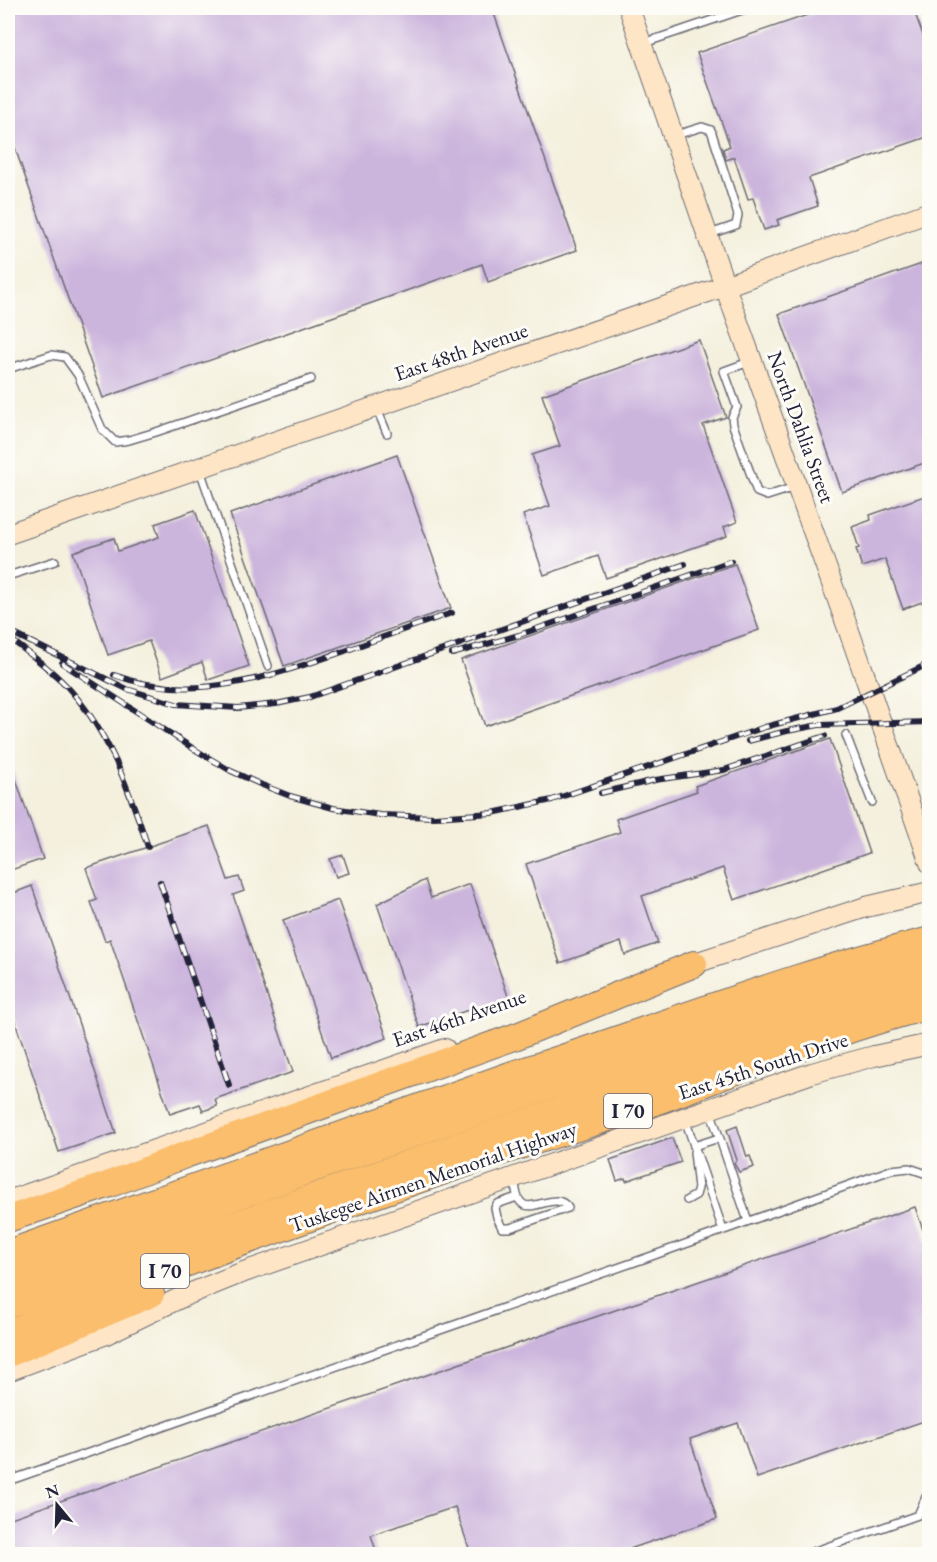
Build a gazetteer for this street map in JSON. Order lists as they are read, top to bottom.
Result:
{
  "streets": {
    "highway": ["I 70", "Tuskegee Airmen Memorial Highway"],
    "main road": [
      "East 48th Avenue",
      "North Dahlia Street",
      "East 46th Avenue",
      "East 45th South Drive"
    ]
  },
  "crossings": [
    ["East 48th Avenue", "North Dahlia Street"]
  ],
  "north": "top"
}
